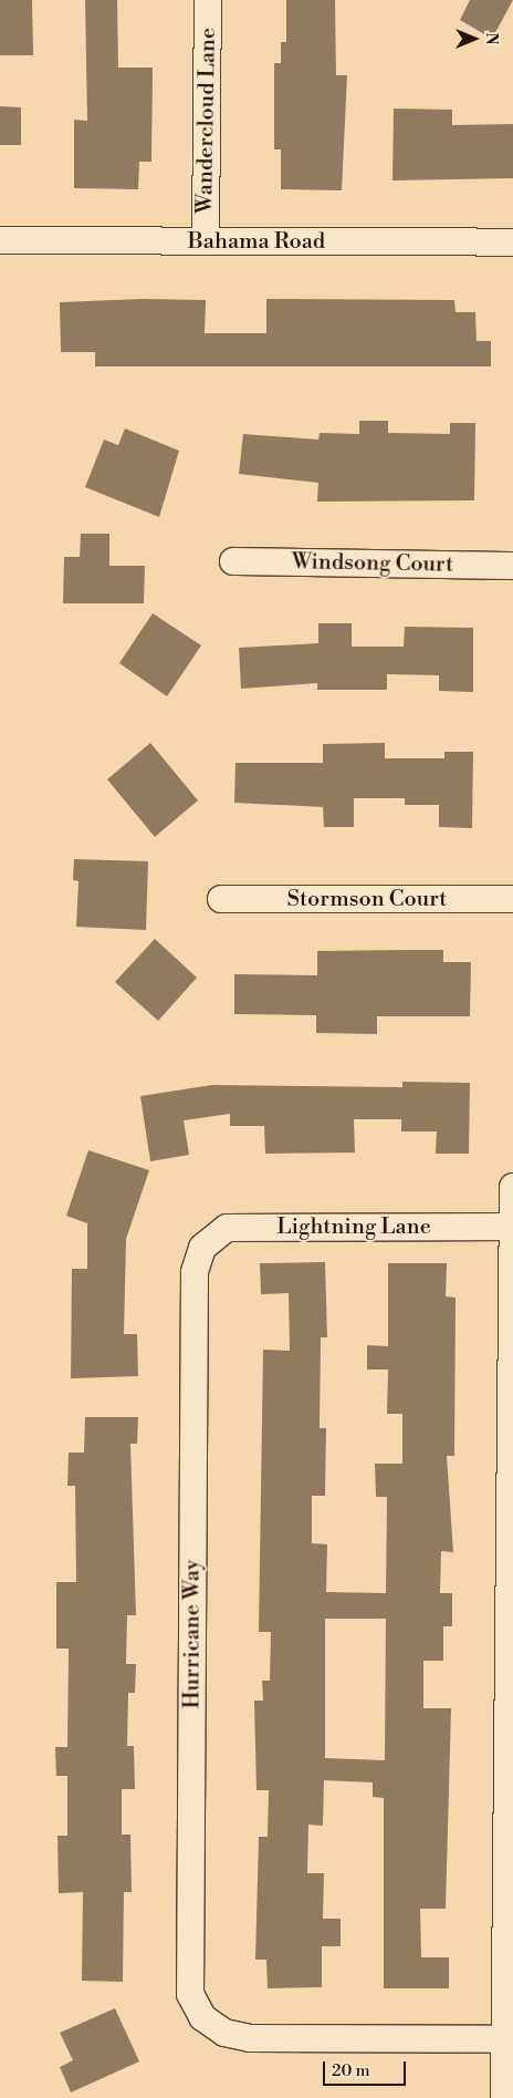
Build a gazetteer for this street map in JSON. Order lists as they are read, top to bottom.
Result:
{
  "streets": {
    "street": [
      "Wandercloud Lane",
      "Bahama Road",
      "Windsong Court",
      "Stormson Court",
      "Lightning Lane",
      "Hurricane Way"
    ]
  },
  "crossings": [
    ["Wandercloud Lane", "Bahama Road"],
    ["Lightning Lane", "Hurricane Way"]
  ],
  "scale_bar": "20 m",
  "north": "right"
}
